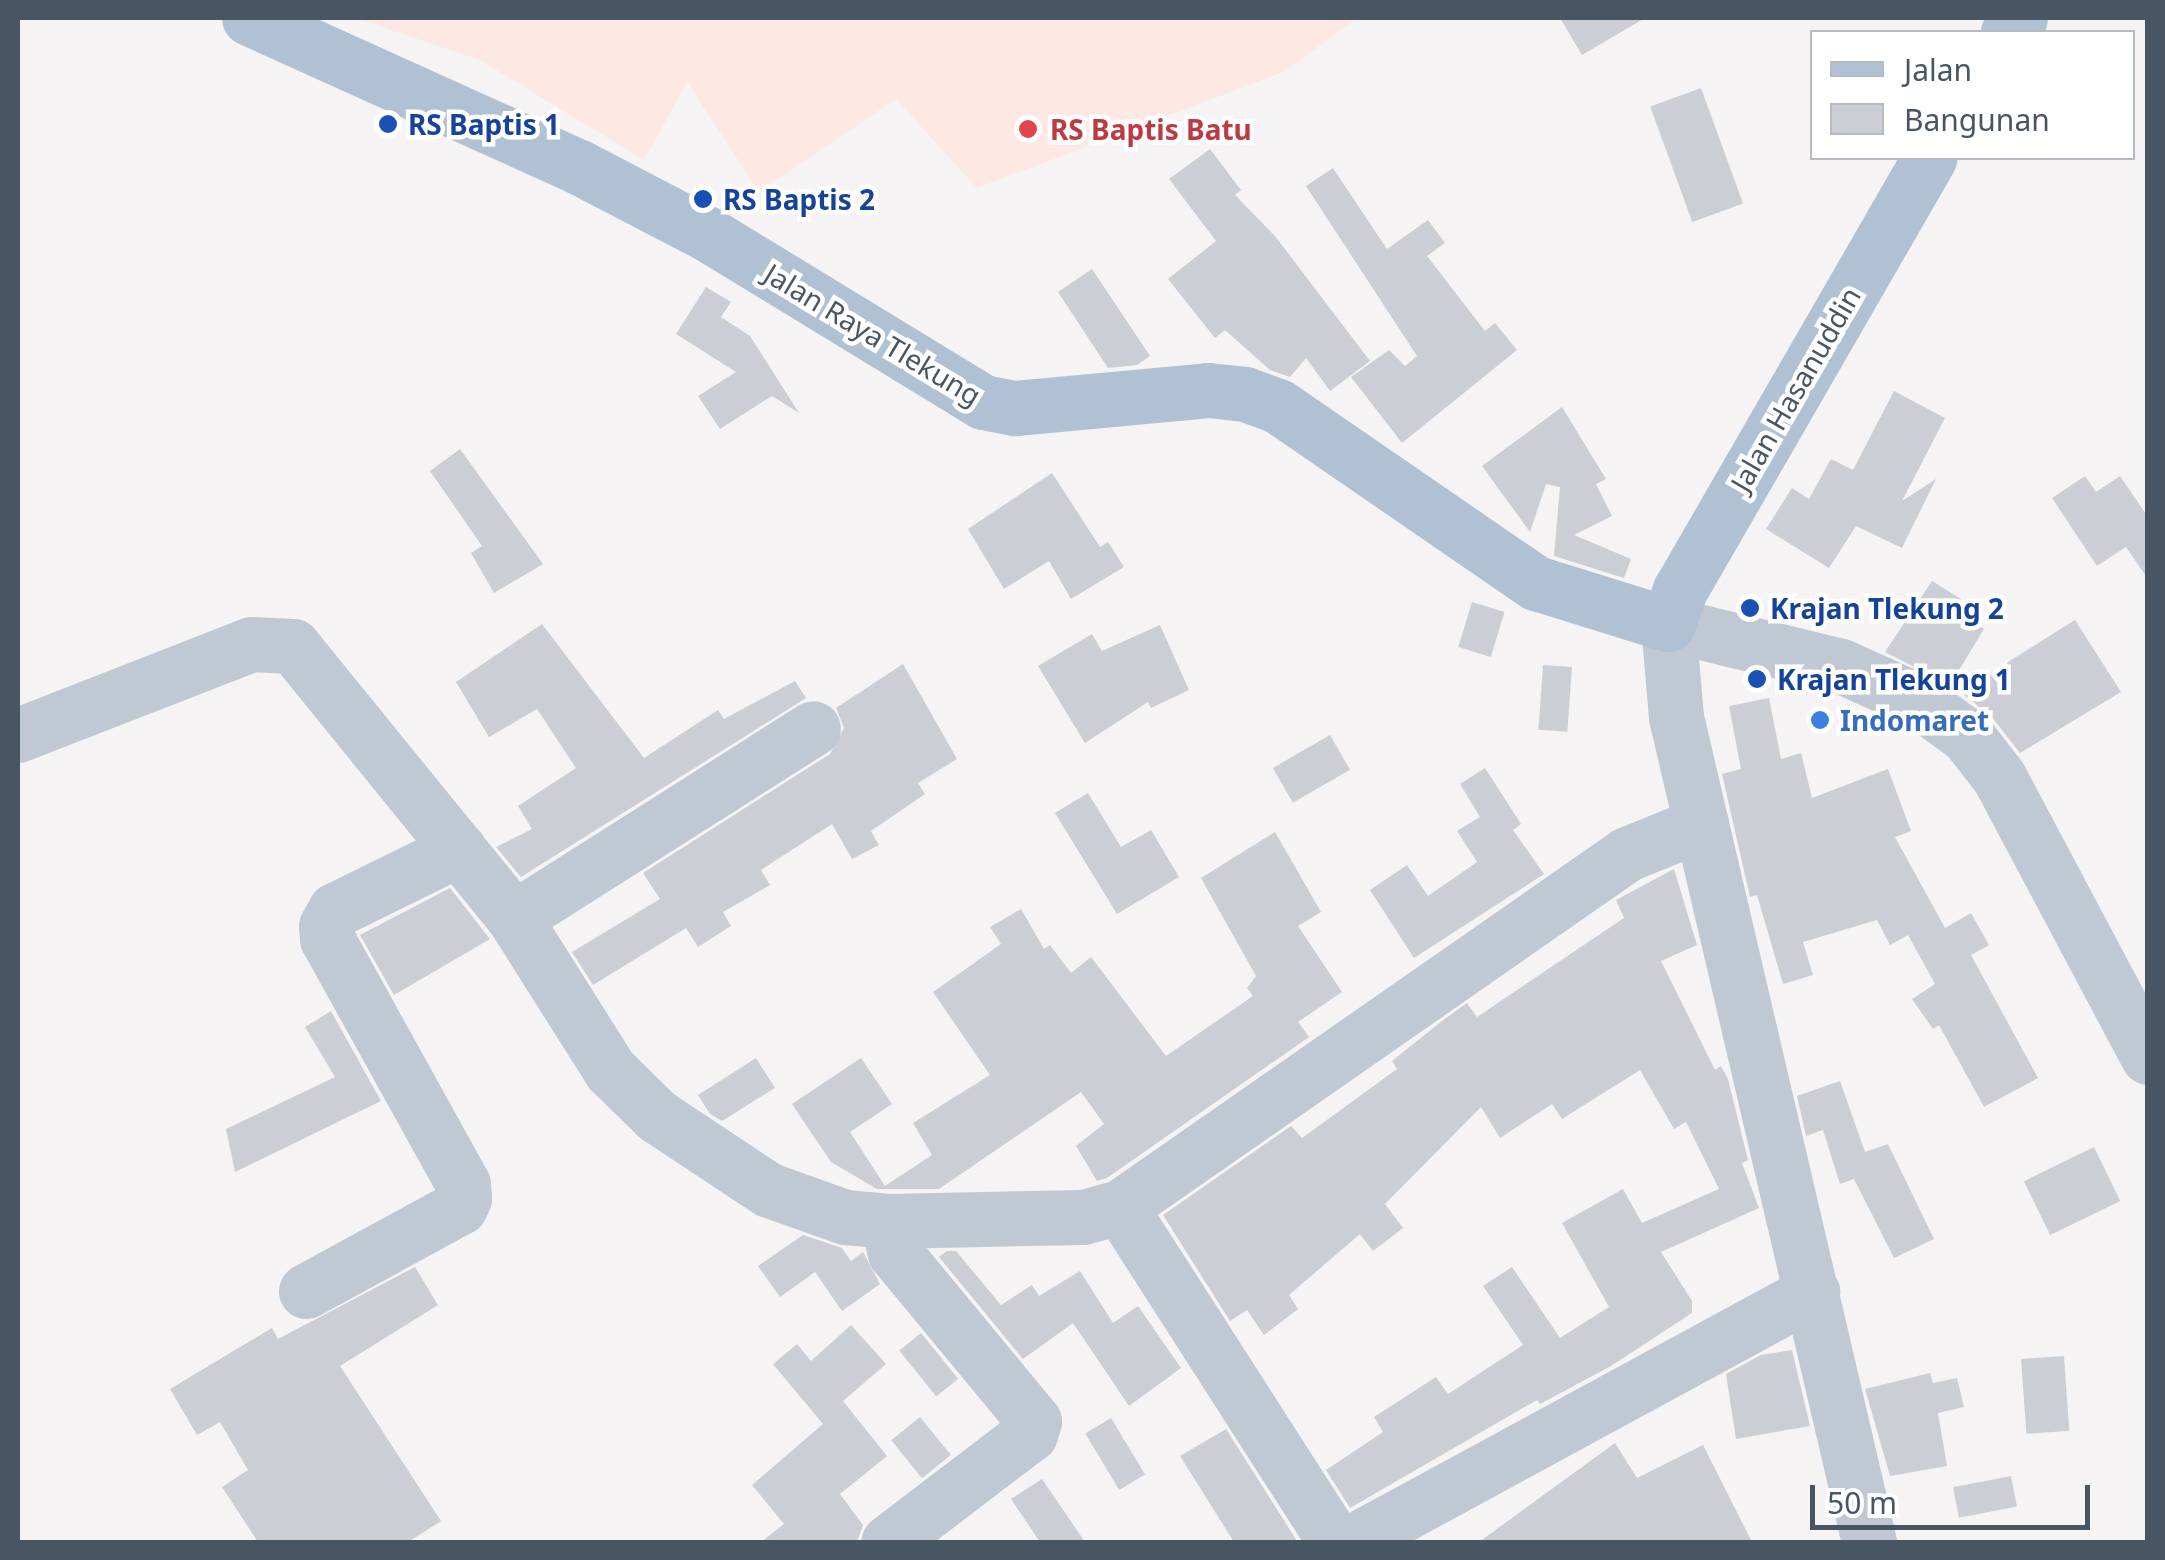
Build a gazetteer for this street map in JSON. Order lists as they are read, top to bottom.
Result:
{
  "streets": {
    "main road": ["Jalan Raya Tlekung", "Jalan Hasanuddin"]
  },
  "crossings": [
    ["Jalan Raya Tlekung", "Jalan Hasanuddin"]
  ],
  "places": [
    "RS Baptis 1",
    "RS Baptis Batu",
    "RS Baptis 2",
    "Krajan Tlekung 2",
    "Krajan Tlekung 1",
    "Indomaret"
  ],
  "legend": ["Jalan", "Bangunan"],
  "scale_bar": "50 m"
}
